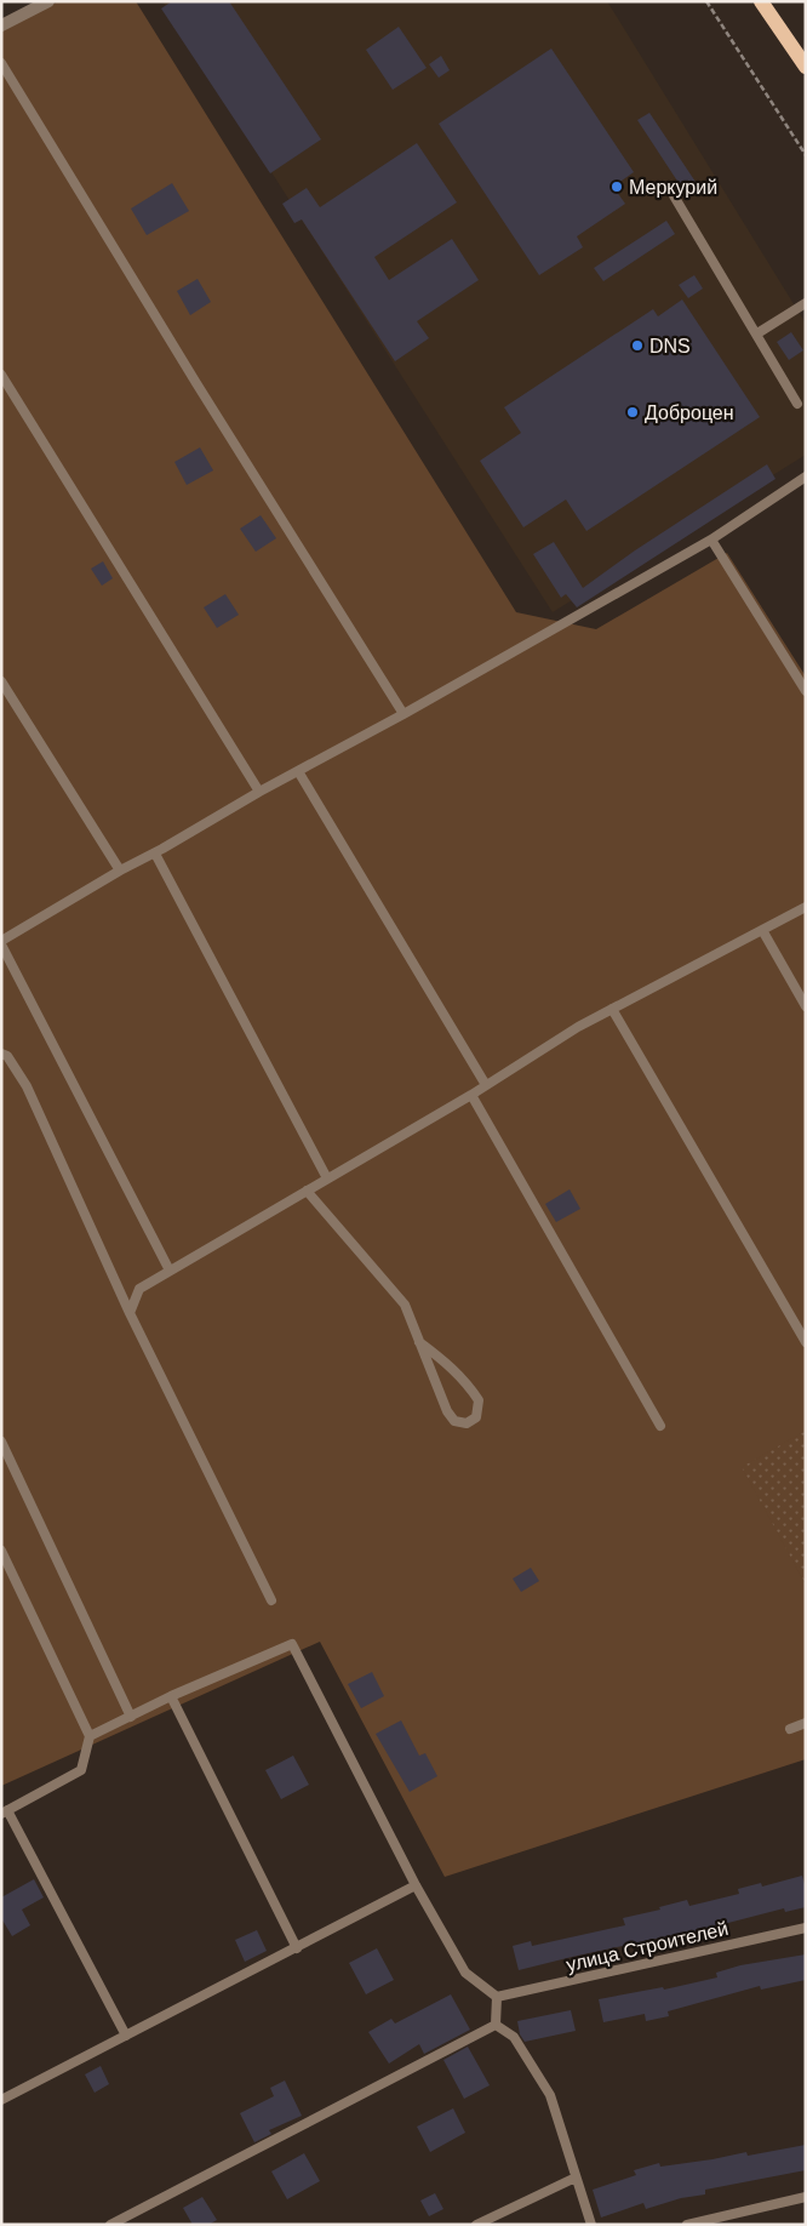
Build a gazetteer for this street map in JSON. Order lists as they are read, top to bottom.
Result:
{
  "streets": {
    "lane": ["улица Строителей"]
  },
  "places": ["Меркурий", "DNS", "Доброцен"]
}
